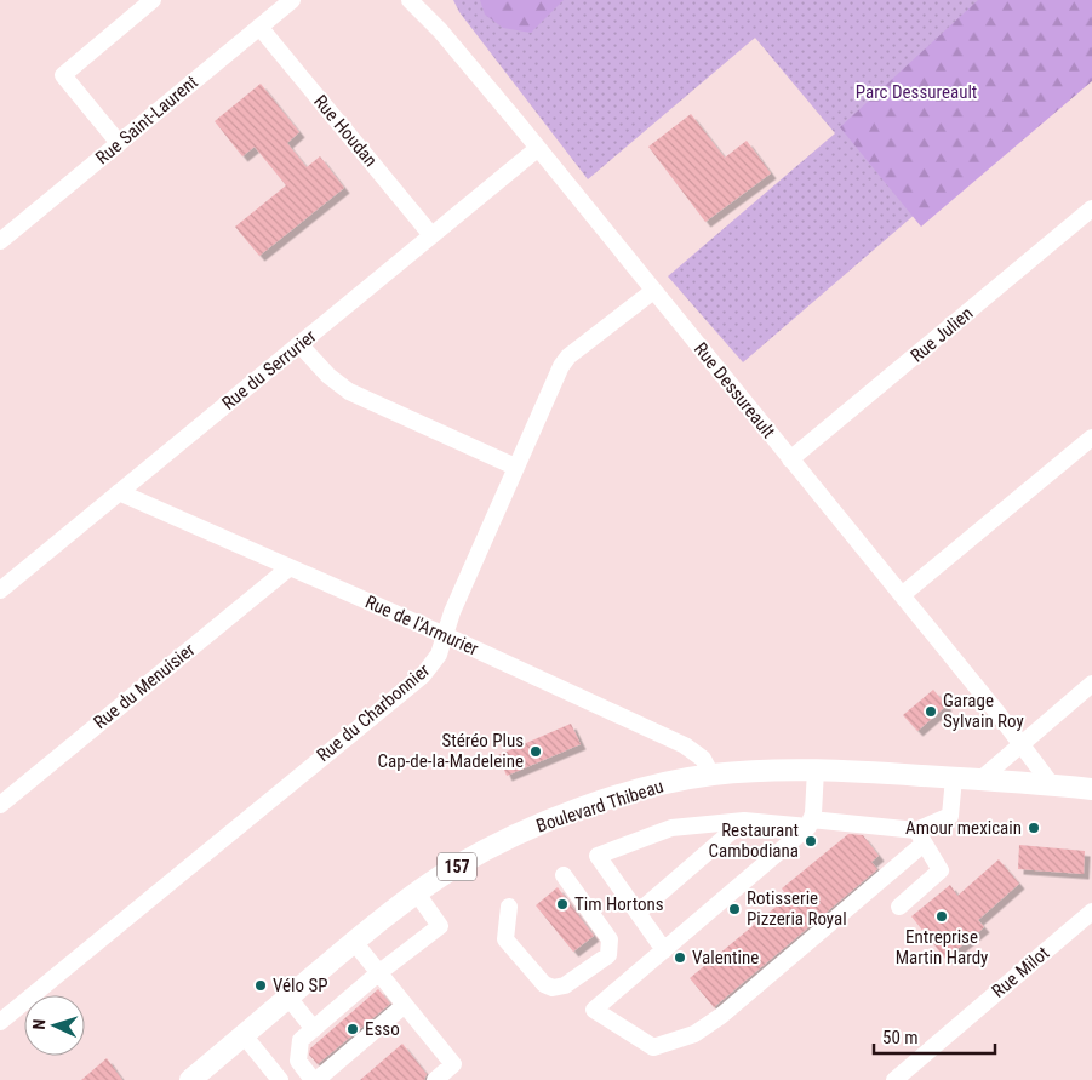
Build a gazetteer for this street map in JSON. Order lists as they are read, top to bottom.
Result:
{
  "streets": {
    "main road": ["Boulevard Thibeau", "157"],
    "street": [
      "Rue Saint-Laurent",
      "Rue Houdan",
      "Rue Julien",
      "Rue du Serrurier",
      "Rue Dessureault",
      "Rue de l'Armurier",
      "Rue du Menuisier",
      "Rue du Charbonnier",
      "Rue Milot"
    ]
  },
  "crossings": [
    ["Rue Saint-Laurent", "Rue Houdan"],
    ["Rue Houdan", "Rue du Serrurier"],
    ["Rue Julien", "Rue Dessureault"],
    ["Rue du Serrurier", "Rue Dessureault"],
    ["Rue du Serrurier", "Rue de l'Armurier"],
    ["Rue Dessureault", "Rue du Charbonnier"],
    ["Rue Dessureault", "Boulevard Thibeau"],
    ["Rue de l'Armurier", "Rue du Menuisier"],
    ["Rue de l'Armurier", "Rue du Charbonnier"],
    ["Rue de l'Armurier", "Boulevard Thibeau"]
  ],
  "parks": ["Parc Dessureault"],
  "places": [
    "Garage Sylvain Roy",
    "Stéréo Plus Cap-de-la-Madeleine",
    "Amour mexicain",
    "Restaurant Cambodiana",
    "Tim Hortons",
    "Rotisserie Pizzeria Royal",
    "Entreprise Martin Hardy",
    "Valentine",
    "Vélo SP",
    "Esso"
  ],
  "scale_bar": "50 m",
  "north": "left"
}
